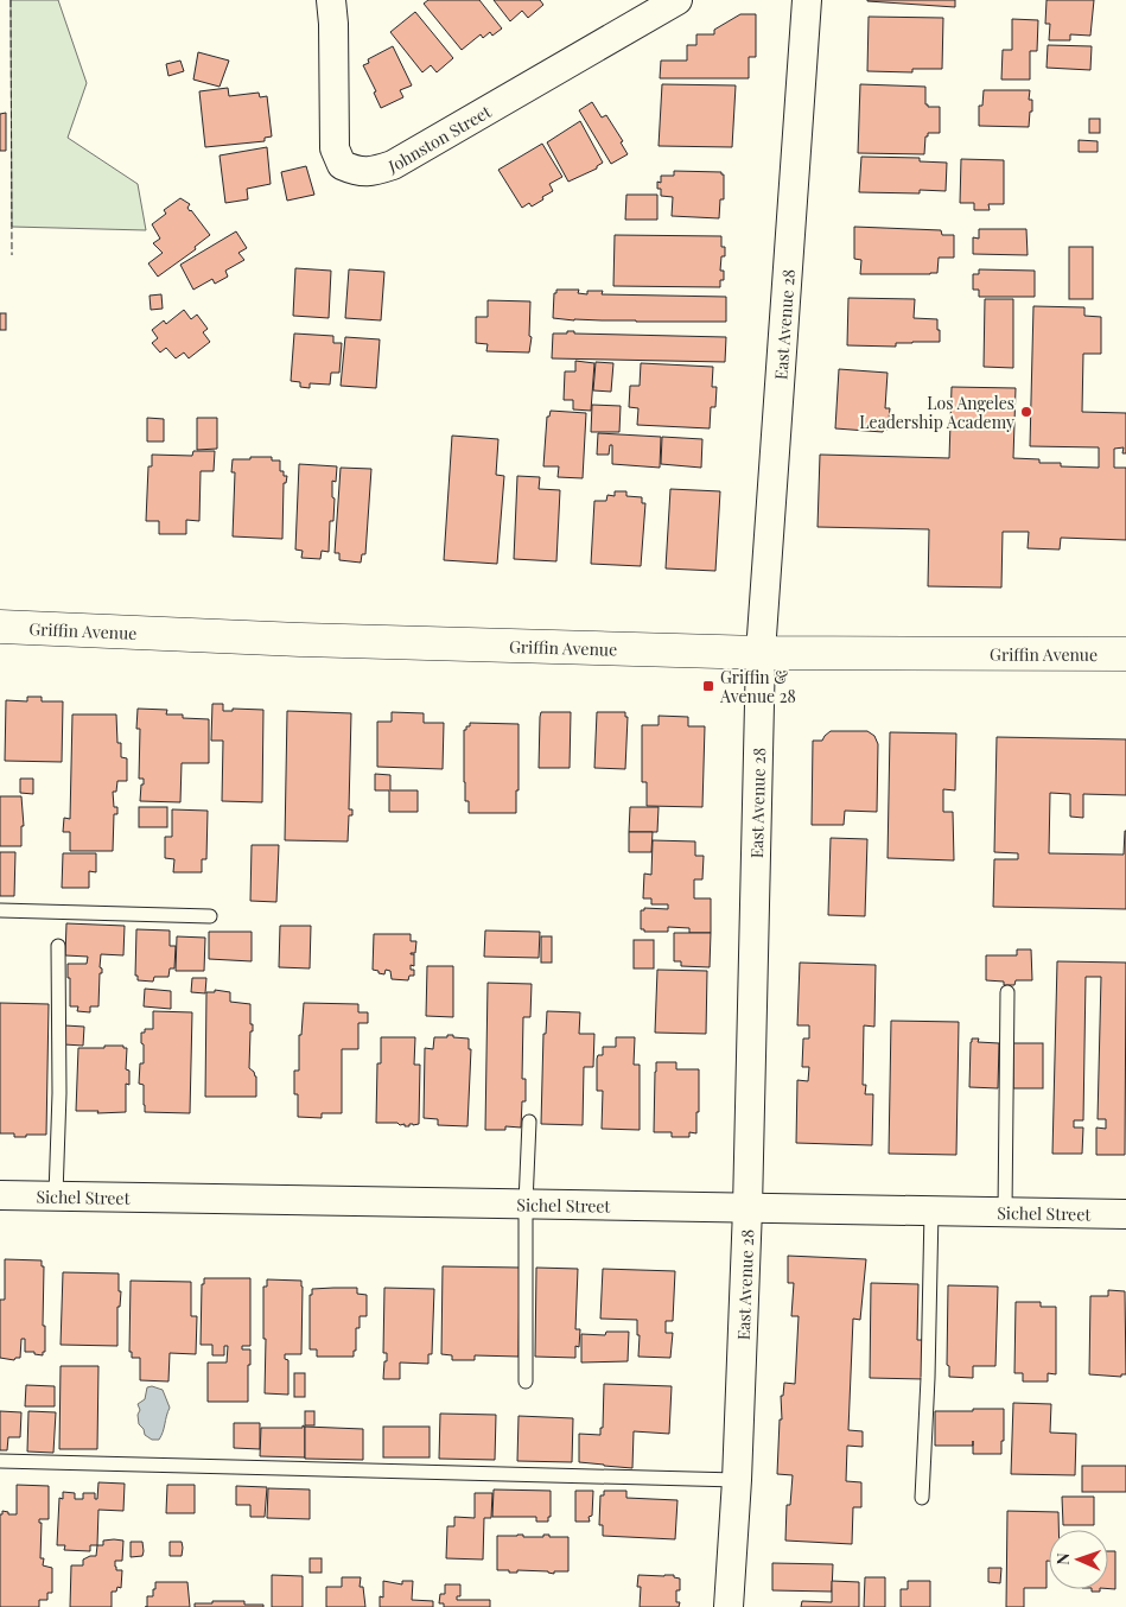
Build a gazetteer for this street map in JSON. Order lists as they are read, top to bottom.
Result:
{
  "streets": {
    "street": [
      "Johnston Street",
      "East Avenue 28",
      "Griffin Avenue",
      "Sichel Street"
    ]
  },
  "crossings": [
    ["East Avenue 28", "Griffin Avenue"],
    ["East Avenue 28", "Sichel Street"]
  ],
  "places": {
    "other": ["Los Angeles Leadership Academy"],
    "transit": ["Griffin & Avenue 28"]
  },
  "north": "left"
}
